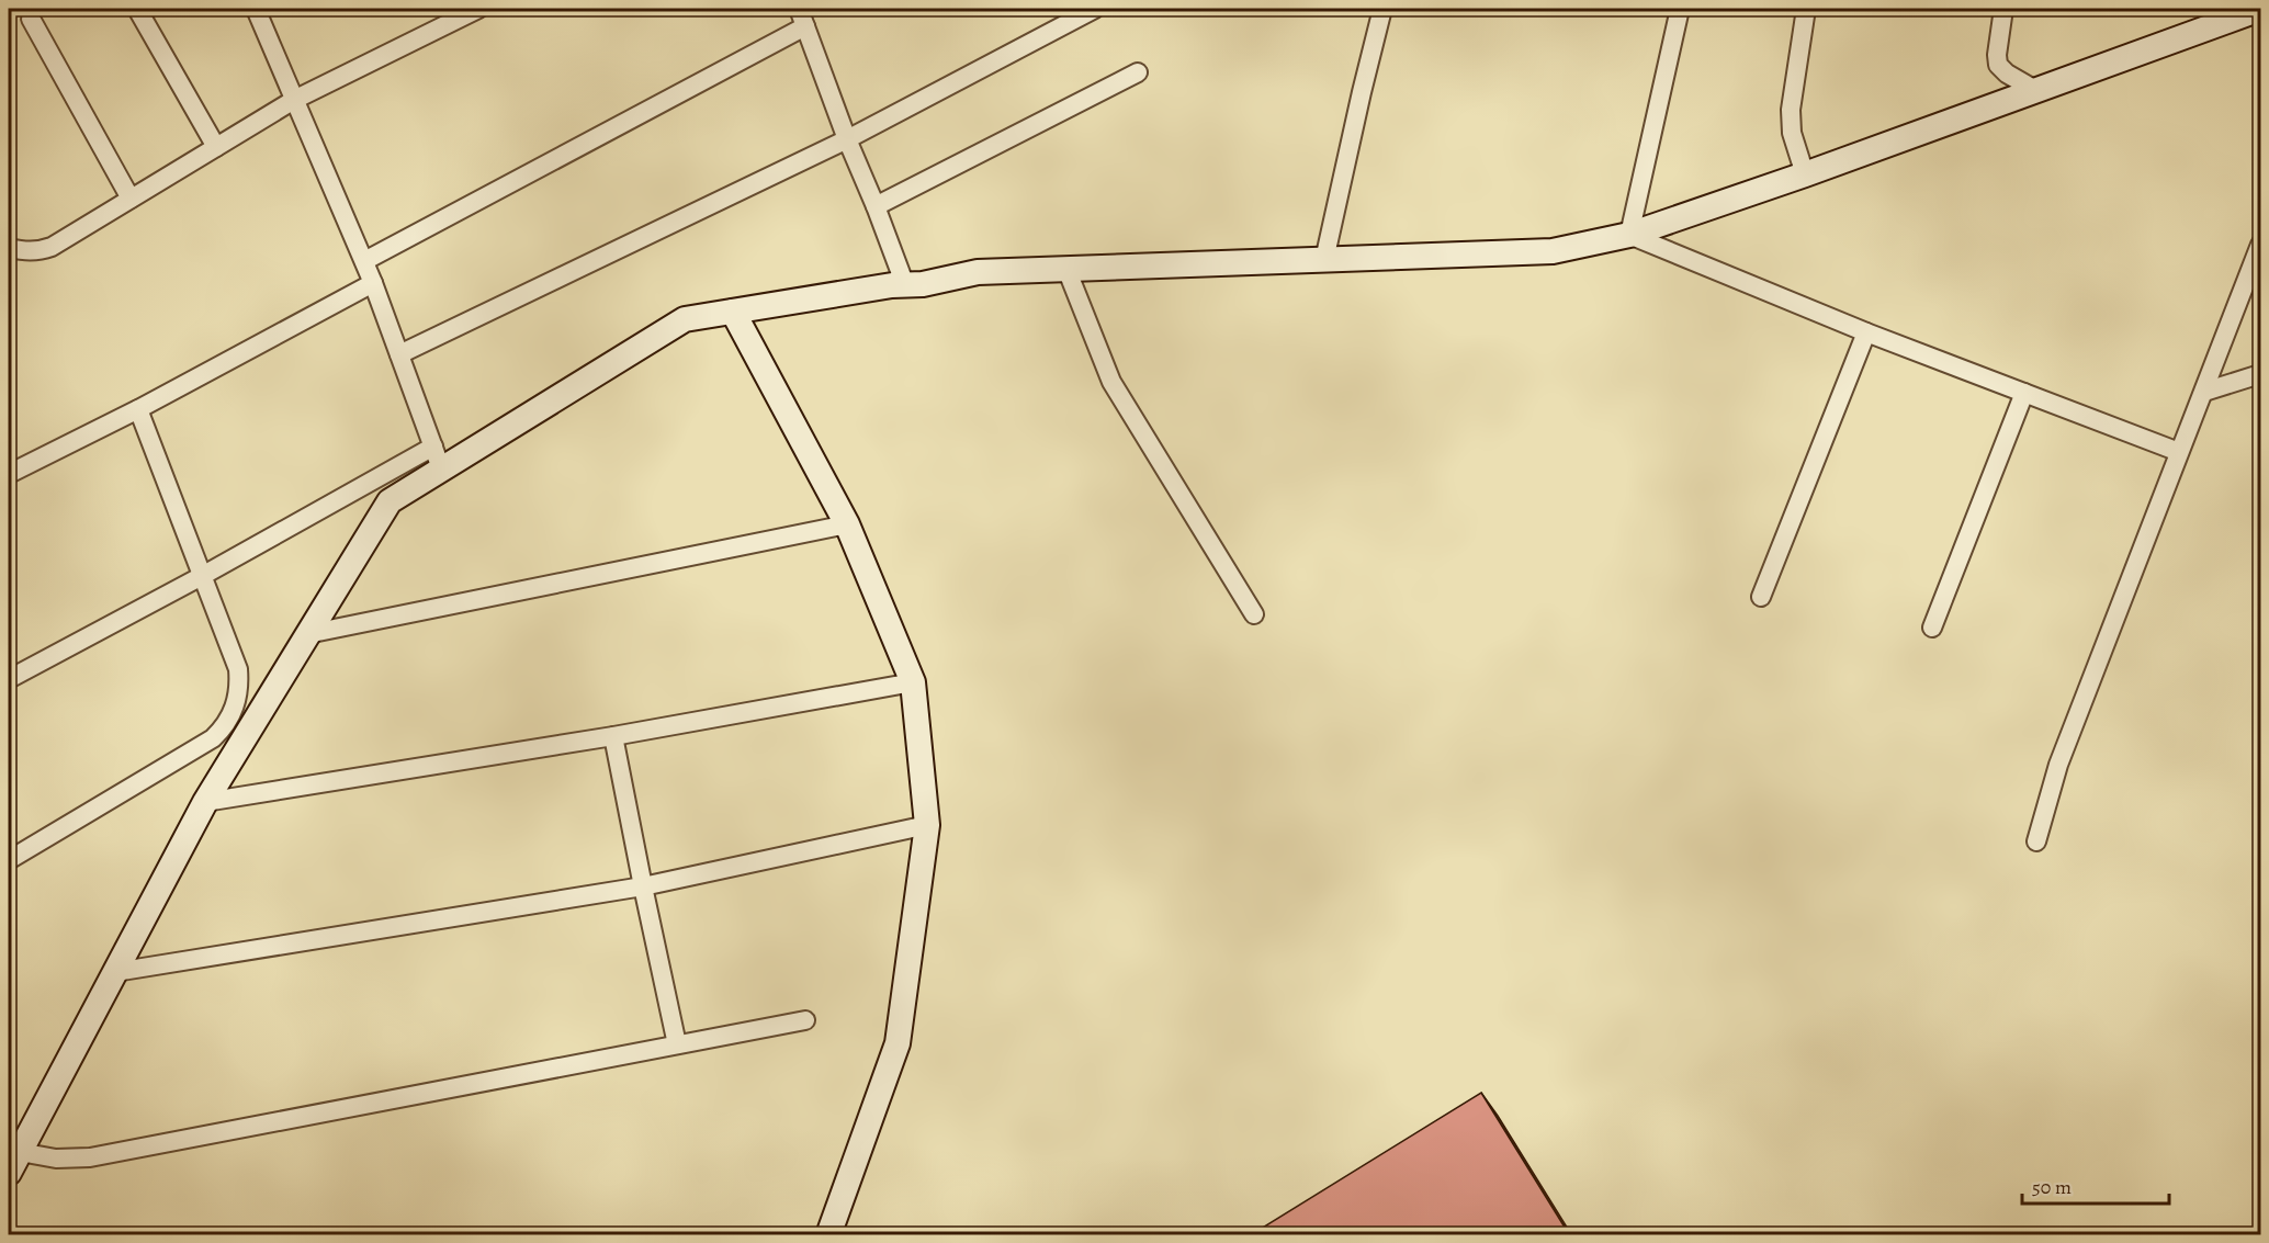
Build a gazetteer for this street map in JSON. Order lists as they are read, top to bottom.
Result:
{
  "scale_bar": "50 m"
}
